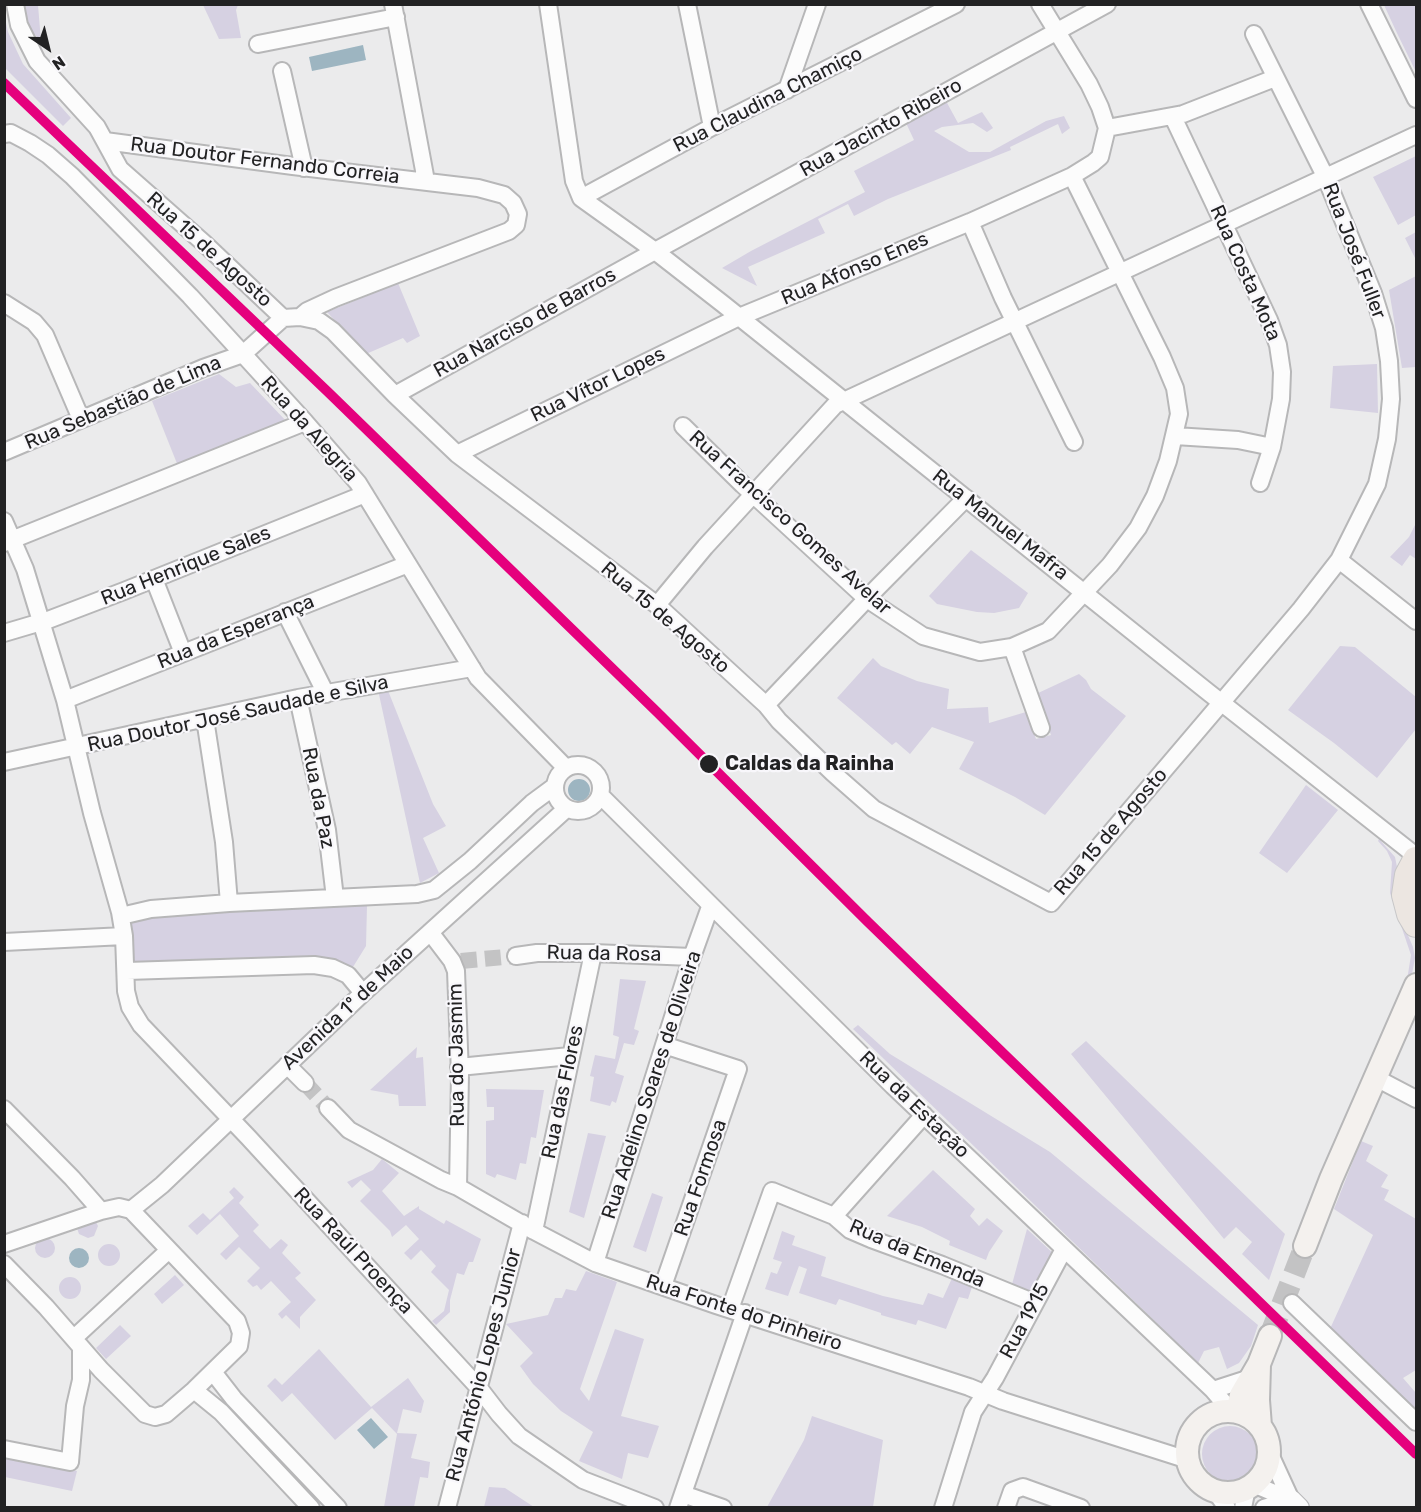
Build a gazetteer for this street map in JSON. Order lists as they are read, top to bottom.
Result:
{
  "streets": {
    "street": [
      "Rua Claudina Chamiço",
      "Rua Jacinto Ribeiro",
      "Rua Doutor Fernando Correia",
      "Rua 15 de Agosto",
      "Rua José Fuller",
      "Rua Afonso Enes",
      "Rua Costa Mota",
      "Rua Narciso de Barros",
      "Rua Vítor Lopes",
      "Rua Sebastião de Lima",
      "Rua da Alegria",
      "Rua Francisco Gomes Avelar",
      "Rua Manuel Mafra",
      "Rua Henrique Sales",
      "Rua da Esperança",
      "Rua Doutor José Saudade e Silva",
      "Rua da Paz",
      "Rua da Rosa",
      "Avenida 1º de Maio",
      "Rua do Jasmim",
      "Rua Adelino Soares de Oliveira",
      "Rua das Flores",
      "Rua da Estação",
      "Rua Formosa",
      "Rua Raúl Proença",
      "Rua da Emenda",
      "Rua Fonte do Pinheiro",
      "Rua 1915",
      "Rua António Lopes Junior"
    ]
  },
  "crossings": [
    ["Rua Claudina Chamiço", "Rua Manuel Mafra"],
    ["Rua Jacinto Ribeiro", "Rua Narciso de Barros"],
    ["Rua Jacinto Ribeiro", "Rua Manuel Mafra"],
    ["Rua Doutor Fernando Correia", "Rua 15 de Agosto"],
    ["Rua 15 de Agosto", "Rua José Fuller"],
    ["Rua 15 de Agosto", "Rua Narciso de Barros"],
    ["Rua 15 de Agosto", "Rua Vítor Lopes"],
    ["Rua 15 de Agosto", "Rua Manuel Mafra"],
    ["Rua José Fuller", "Rua Manuel Mafra"],
    ["Rua Afonso Enes", "Rua Vítor Lopes"],
    ["Rua Afonso Enes", "Rua Francisco Gomes Avelar"],
    ["Rua Afonso Enes", "Rua Manuel Mafra"],
    ["Rua Narciso de Barros", "Rua Manuel Mafra"],
    ["Rua Vítor Lopes", "Rua Manuel Mafra"],
    ["Rua Sebastião de Lima", "Rua da Alegria"],
    ["Rua da Alegria", "Rua Henrique Sales"],
    ["Rua da Alegria", "Rua da Esperança"],
    ["Rua da Alegria", "Rua Doutor José Saudade e Silva"],
    ["Rua da Alegria", "Avenida 1º de Maio"],
    ["Rua da Alegria", "Rua da Estação"],
    ["Rua Francisco Gomes Avelar", "Rua Manuel Mafra"],
    ["Rua Henrique Sales", "Rua Raúl Proença"],
    ["Rua da Esperança", "Rua Raúl Proença"],
    ["Rua Doutor José Saudade e Silva", "Rua da Paz"],
    ["Rua Doutor José Saudade e Silva", "Rua Raúl Proença"],
    ["Rua da Rosa", "Rua Adelino Soares de Oliveira"],
    ["Rua da Rosa", "Rua das Flores"],
    ["Avenida 1º de Maio", "Rua do Jasmim"],
    ["Avenida 1º de Maio", "Rua da Estação"],
    ["Avenida 1º de Maio", "Rua Raúl Proença"],
    ["Rua do Jasmim", "Rua Fonte do Pinheiro"],
    ["Rua Adelino Soares de Oliveira", "Rua da Estação"],
    ["Rua Adelino Soares de Oliveira", "Rua Formosa"],
    ["Rua Adelino Soares de Oliveira", "Rua Fonte do Pinheiro"],
    ["Rua das Flores", "Rua Fonte do Pinheiro"],
    ["Rua das Flores", "Rua António Lopes Junior"],
    ["Rua da Estação", "Rua Fonte do Pinheiro"],
    ["Rua da Estação", "Rua 1915"],
    ["Rua Formosa", "Rua Fonte do Pinheiro"],
    ["Rua Raúl Proença", "Rua António Lopes Junior"],
    ["Rua da Emenda", "Rua Fonte do Pinheiro"],
    ["Rua da Emenda", "Rua 1915"],
    ["Rua Fonte do Pinheiro", "Rua 1915"],
    ["Rua Fonte do Pinheiro", "Rua António Lopes Junior"]
  ],
  "places": ["Caldas da Rainha"],
  "north": "bottom right"
}
